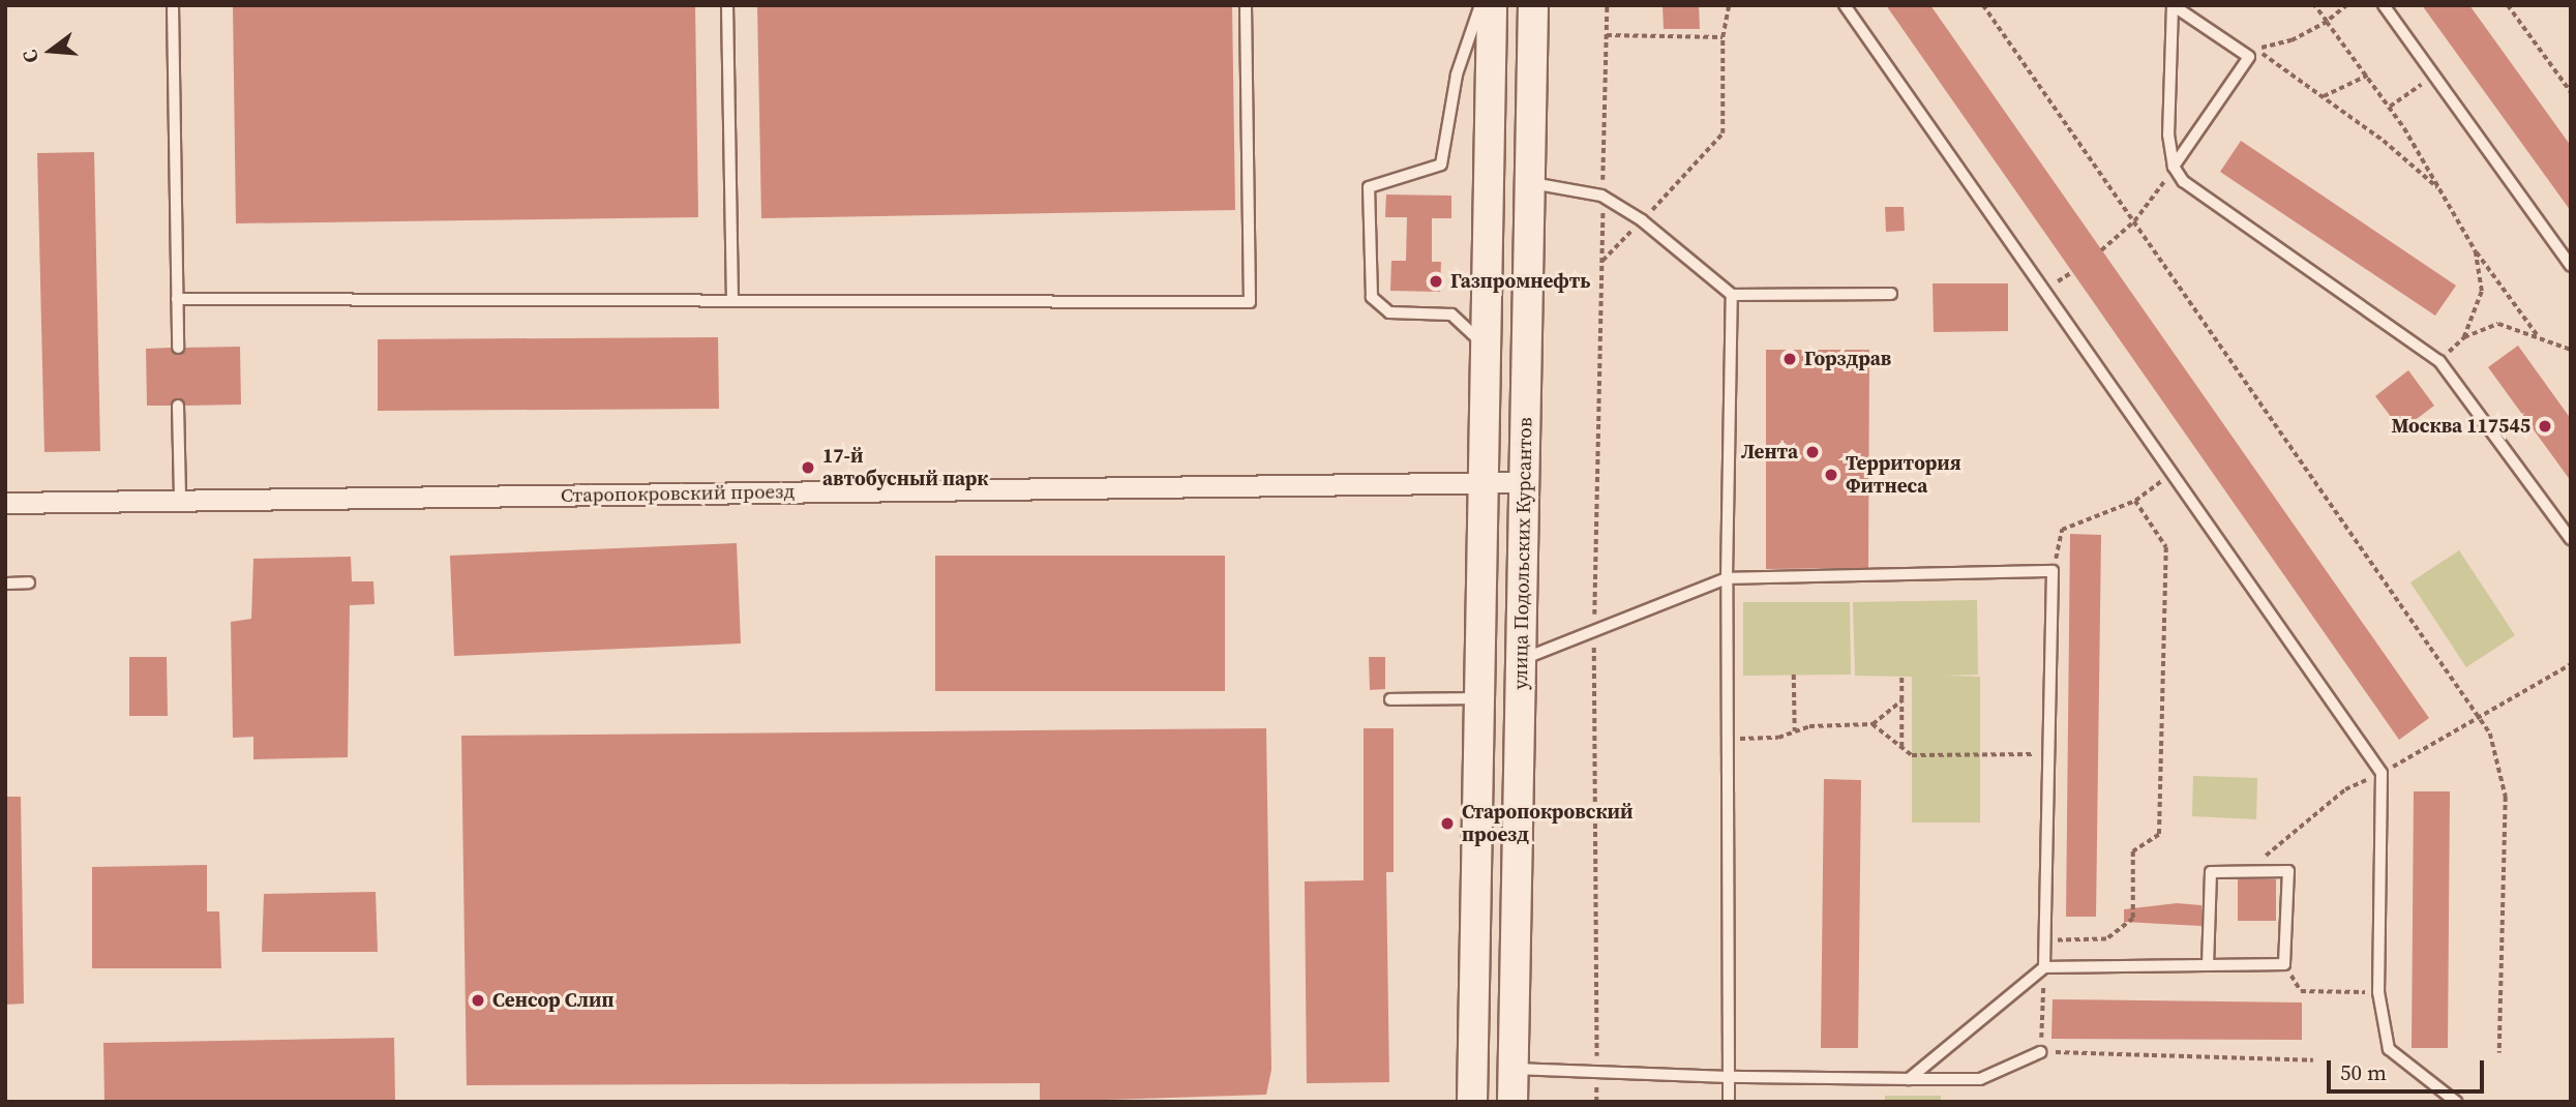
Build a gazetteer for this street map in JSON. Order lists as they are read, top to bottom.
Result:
{
  "streets": {
    "main road": ["улица Подольских Курсантов"],
    "street": ["Старопокровский проезд"]
  },
  "crossings": [
    ["Старопокровский проезд", "улица Подольских Курсантов"]
  ],
  "places": [
    "Газпромнефть",
    "Горздрав",
    "Москва 117545",
    "Лента",
    "17-й автобусный парк",
    "Территория Фитнеса",
    "Старопокровский проезд",
    "Сенсор Слип"
  ],
  "scale_bar": "50 m",
  "north": "left"
}
